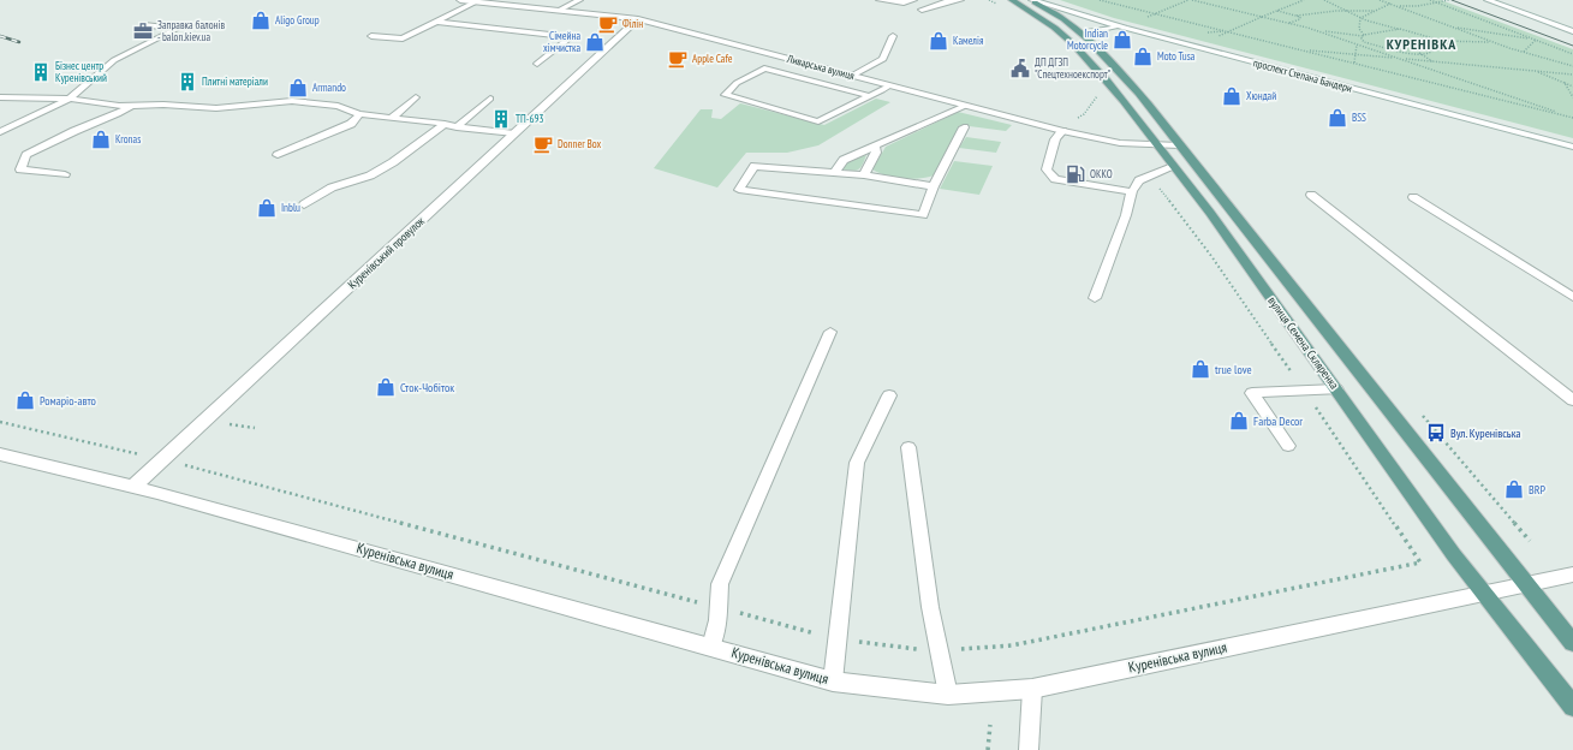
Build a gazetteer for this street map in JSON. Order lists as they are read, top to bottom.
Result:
{
  "streets": {
    "main road": ["вулиця Семена Скляренка"],
    "street": [
      "Ливарська вулиця",
      "проспект Степана Бандери",
      "Куренівський провулок",
      "Куренівська вулиця"
    ]
  },
  "crossings": [
    ["Ливарська вулиця", "Куренівський провулок"],
    ["Ливарська вулиця", "вулиця Семена Скляренка"],
    ["проспект Степана Бандери", "вулиця Семена Скляренка"],
    ["Куренівський провулок", "Куренівська вулиця"],
    ["вулиця Семена Скляренка", "Куренівська вулиця"]
  ],
  "districts": ["КУРЕНІВКА"],
  "places": {
    "shop": [
      "Aligo Group",
      "Indian Motorcycle",
      "Камелія",
      "Сімейна хімчистка",
      "Moto Tusa",
      "Armando",
      "Хюндай",
      "BSS",
      "Kronas",
      "Inblu",
      "true love",
      "Сток-Чобіток",
      "Ромаріо-авто",
      "Farba Decor",
      "BRP"
    ],
    "cafe": ["Філін", "Apple Cafe", "Donner Box"],
    "office": ["Заправка балонів - balon.kiev.ua"],
    "public building": ["ДП ДГЗП \"Спецтехноекспорт\""],
    "building": ["Бізнес центр Куренівський", "Плитні матеріали", "ТП-693"],
    "fuel station": ["ОККО"],
    "bus stop": ["Вул. Куренівська"]
  }
}
